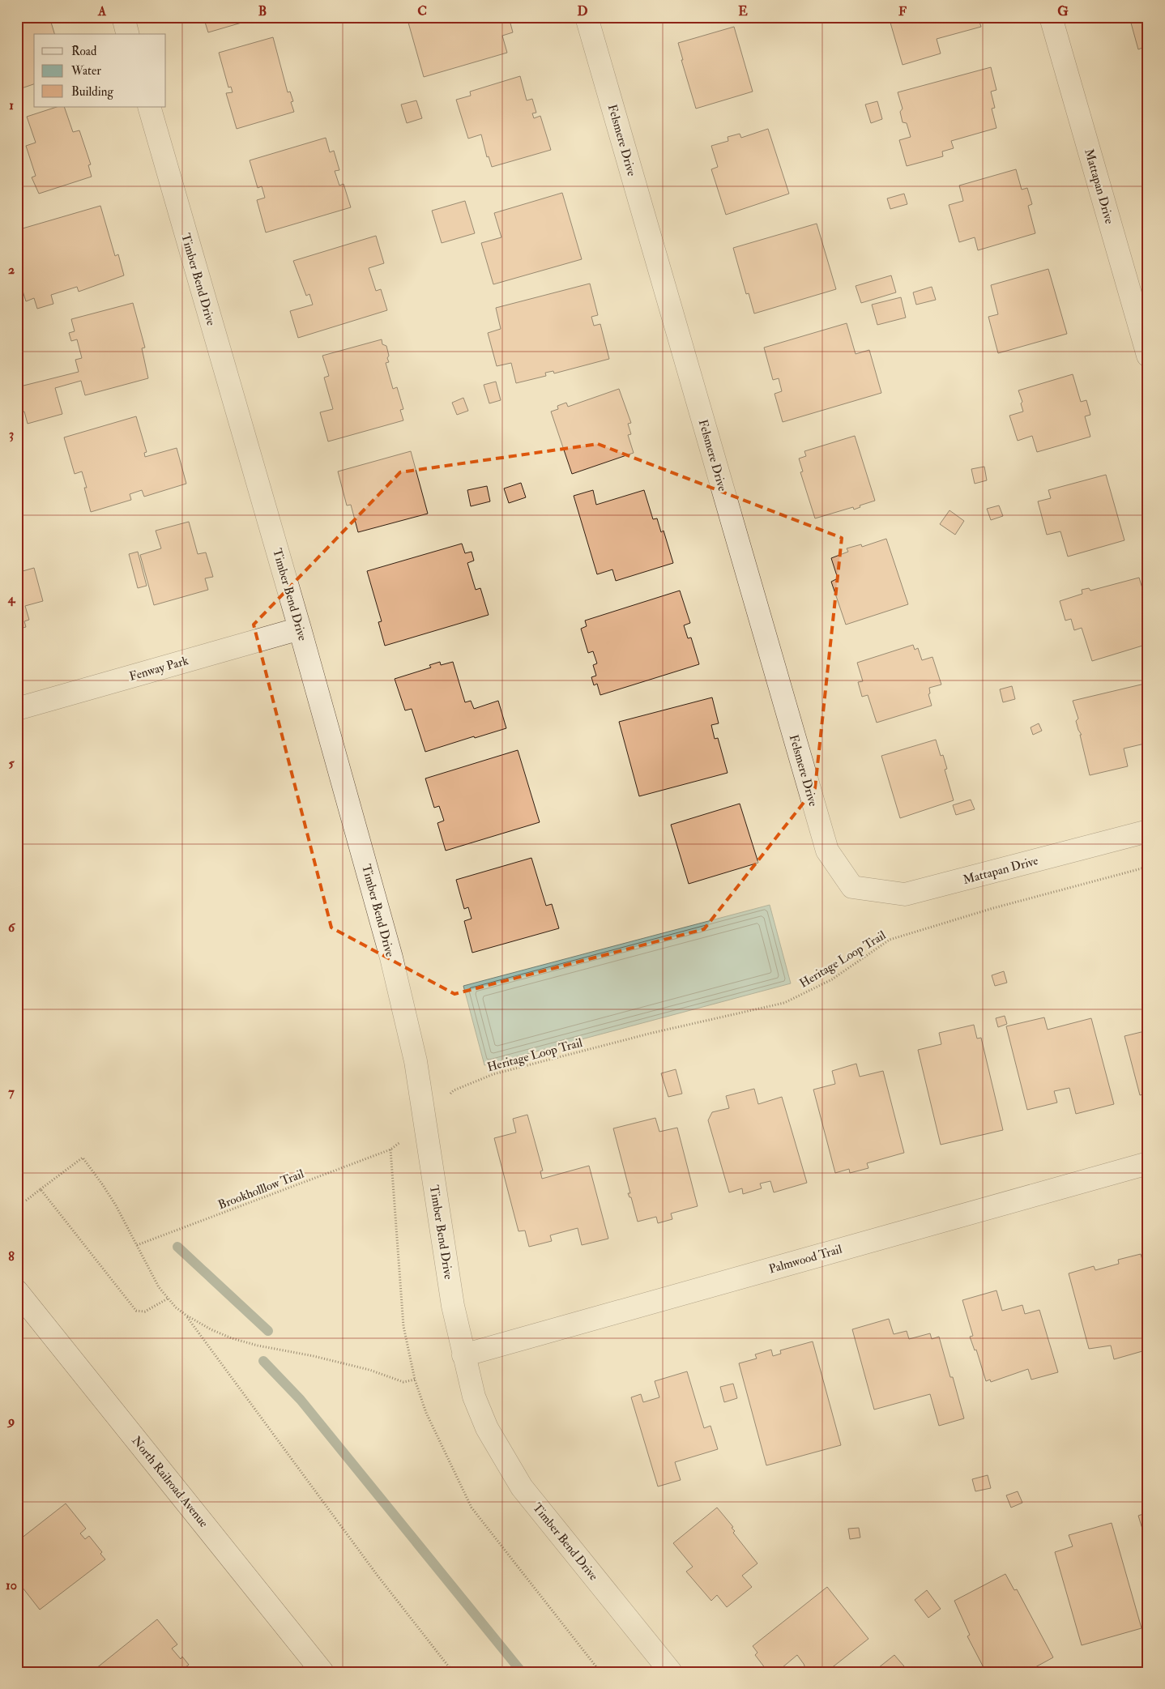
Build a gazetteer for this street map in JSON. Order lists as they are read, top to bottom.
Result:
{
  "streets": {
    "street": [
      "Felsmere Drive",
      "Mattapan Drive",
      "Timber Bend Drive",
      "Fenway Park",
      "Palmwood Trail",
      "North Railroad Avenue"
    ],
    "path": ["Heritage Loop Trail", "Brookholllow Trail"]
  },
  "crossings": [
    ["Felsmere Drive", "Mattapan Drive"],
    ["Timber Bend Drive", "Fenway Park"],
    ["Timber Bend Drive", "Palmwood Trail"]
  ],
  "legend": ["Road", "Water", "Building"],
  "grid": {
    "columns": [
      "A",
      "B",
      "C",
      "D",
      "E",
      "F",
      "G"
    ],
    "rows": [
      "1",
      "2",
      "3",
      "4",
      "5",
      "6",
      "7",
      "8",
      "9",
      "10"
    ]
  }
}
